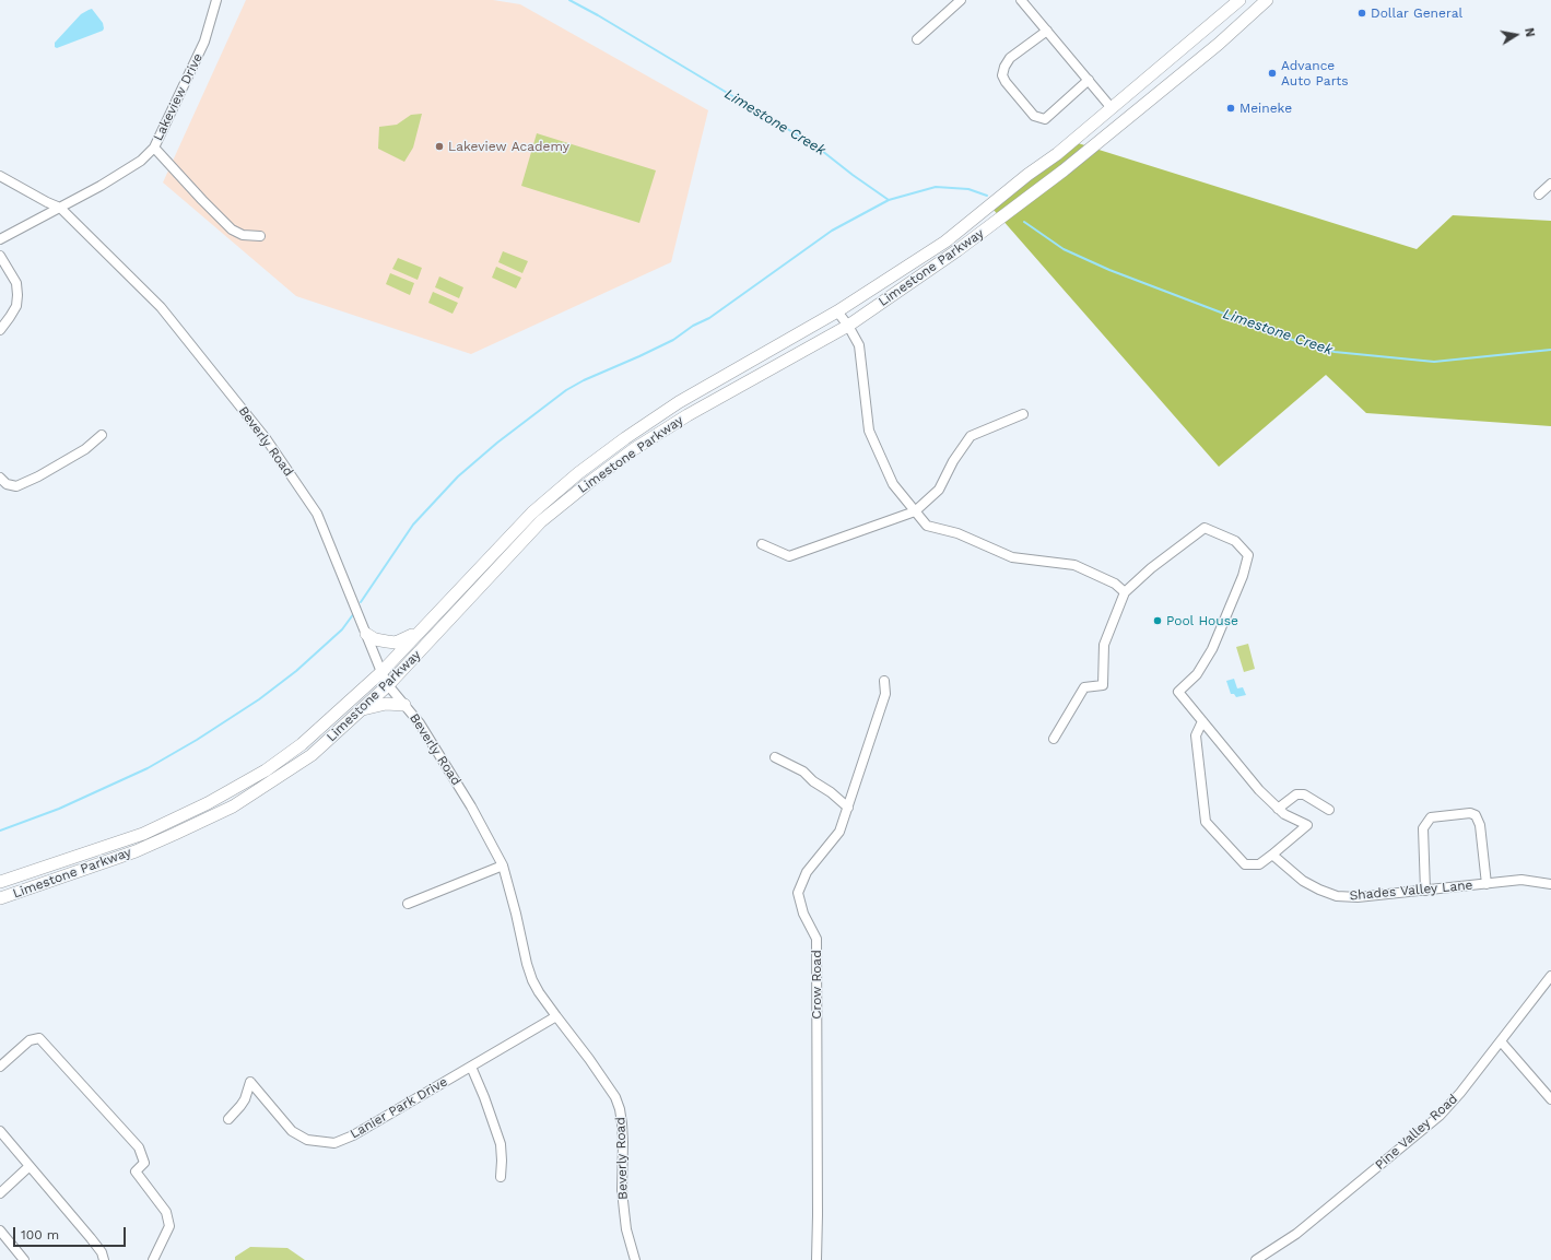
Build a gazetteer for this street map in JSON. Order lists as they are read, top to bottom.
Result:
{
  "streets": {
    "main road": ["Limestone Parkway"],
    "street": [
      "Lakeview Drive",
      "Beverly Road",
      "Shades Valley Lane",
      "Crow Road",
      "Lanier Park Drive",
      "Pine Valley Road"
    ]
  },
  "crossings": [
    ["Lakeview Drive", "Beverly Road"],
    ["Limestone Parkway", "Beverly Road"],
    ["Beverly Road", "Lanier Park Drive"]
  ],
  "water": ["Limestone Creek"],
  "places": [
    "Dollar General",
    "Advance Auto Parts",
    "Meineke",
    "Lakeview Academy",
    "Pool House"
  ],
  "scale_bar": "100 m",
  "north": "right"
}
